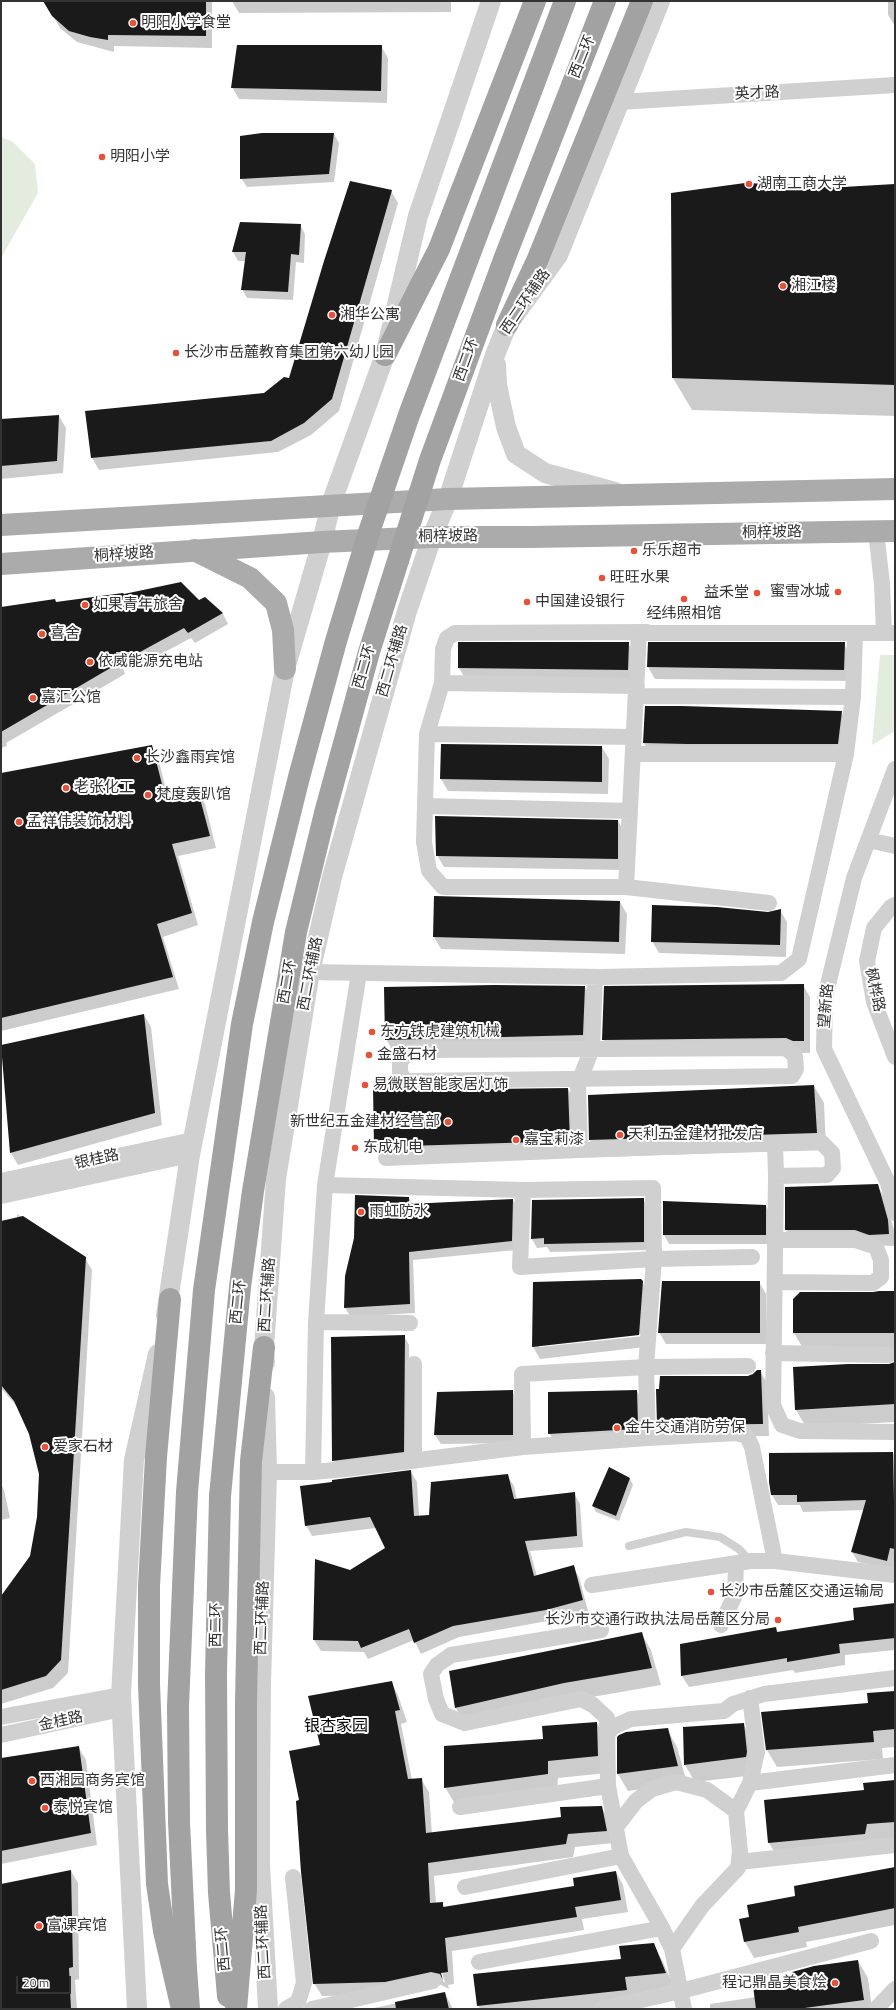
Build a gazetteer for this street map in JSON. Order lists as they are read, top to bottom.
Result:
{
  "streets": {
    "highway": ["西二环"],
    "main road": ["桐梓坡路"],
    "street": [
      "英才路",
      "西二环辅路",
      "枫桦路",
      "望新路",
      "银桂路",
      "金桂路"
    ]
  },
  "crossings": [
    ["英才路", "西二环辅路"],
    ["西二环辅路", "桐梓坡路"]
  ],
  "districts": ["银杏家园"],
  "places": [
    "明阳小学食堂",
    "明阳小学",
    "湖南工商大学",
    "湘江楼",
    "湘华公寓",
    "长沙市岳麓教育集团第六幼儿园",
    "乐乐超市",
    "旺旺水果",
    "蜜雪冰城",
    "益禾堂",
    "经纬照相馆",
    "中国建设银行",
    "如果青年旅舍",
    "喜舍",
    "依威能源充电站",
    "嘉汇公馆",
    "长沙鑫雨宾馆",
    "老张化工",
    "梵度轰趴馆",
    "孟祥伟装饰材料",
    "东方铁虎建筑机械",
    "金盛石材",
    "易微联智能家居灯饰",
    "新世纪五金建材经营部",
    "天利五金建材批发店",
    "嘉宝莉漆",
    "东成机电",
    "雨虹防水",
    "金牛交通消防劳保",
    "爱家石材",
    "长沙市岳麓区交通运输局",
    "长沙市交通行政执法局岳麓区分局",
    "西湘园商务宾馆",
    "泰悦宾馆",
    "富课宾馆",
    "程记鼎晶美食烩"
  ],
  "scale_bar": "20 m"
}
